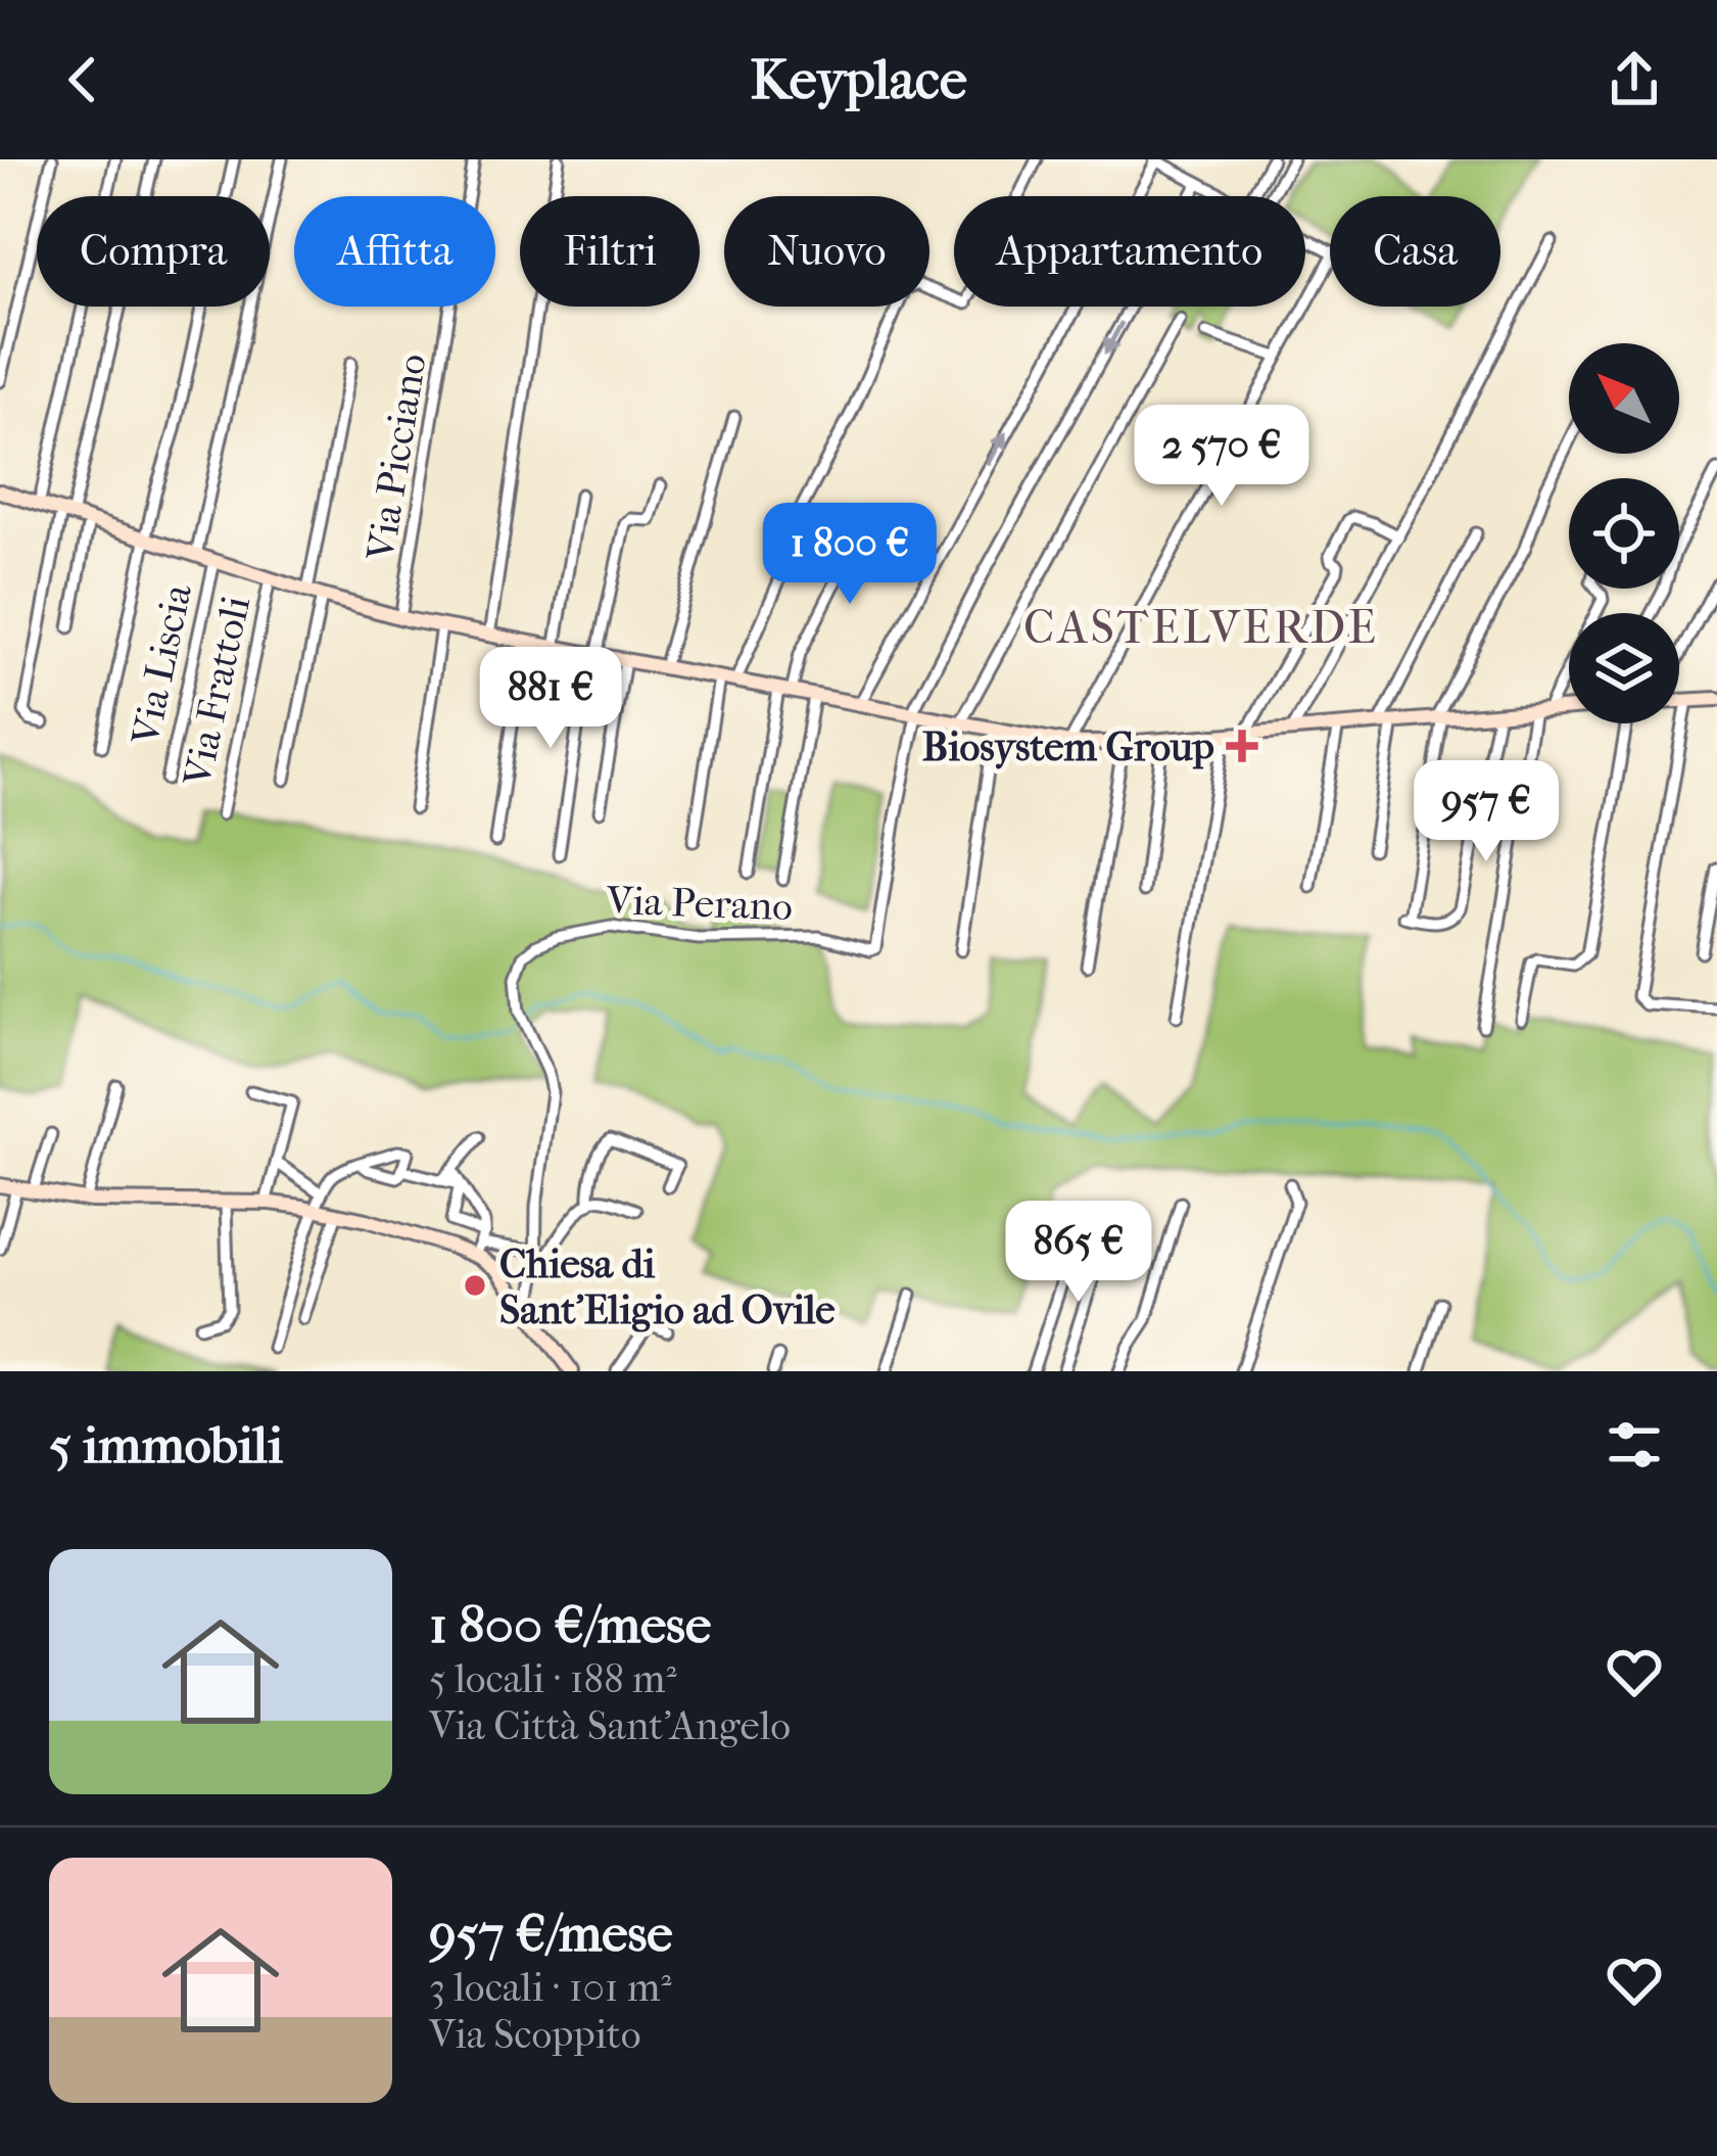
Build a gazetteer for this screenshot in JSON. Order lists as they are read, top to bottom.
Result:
{
  "streets": {
    "street": [
      "Via Picciano",
      "Via Liscia",
      "Via Frattoli",
      "Via Perano"
    ]
  },
  "districts": ["CASTELVERDE"],
  "places": {
    "health": ["Biosystem Group"],
    "other": ["Chiesa di Sant’Eligio ad Ovile"]
  },
  "north": "top left",
  "page": {
    "header": "Keyplace",
    "chip": [
      "Compra",
      "Affitta",
      "Filtri",
      "Nuovo",
      "Appartamento",
      "Casa"
    ],
    "price": [
      "2 570 €",
      "1 800 €",
      "881 €",
      "957 €",
      "865 €"
    ],
    "heading": "5 immobili",
    "list": [
      {
        "name": "1 800 €/mese",
        "note": "5 locali · 188 m² · Via Città Sant'Angelo"
      },
      {
        "name": "957 €/mese",
        "note": "3 locali · 101 m² · Via Scoppito"
      }
    ]
  }
}
